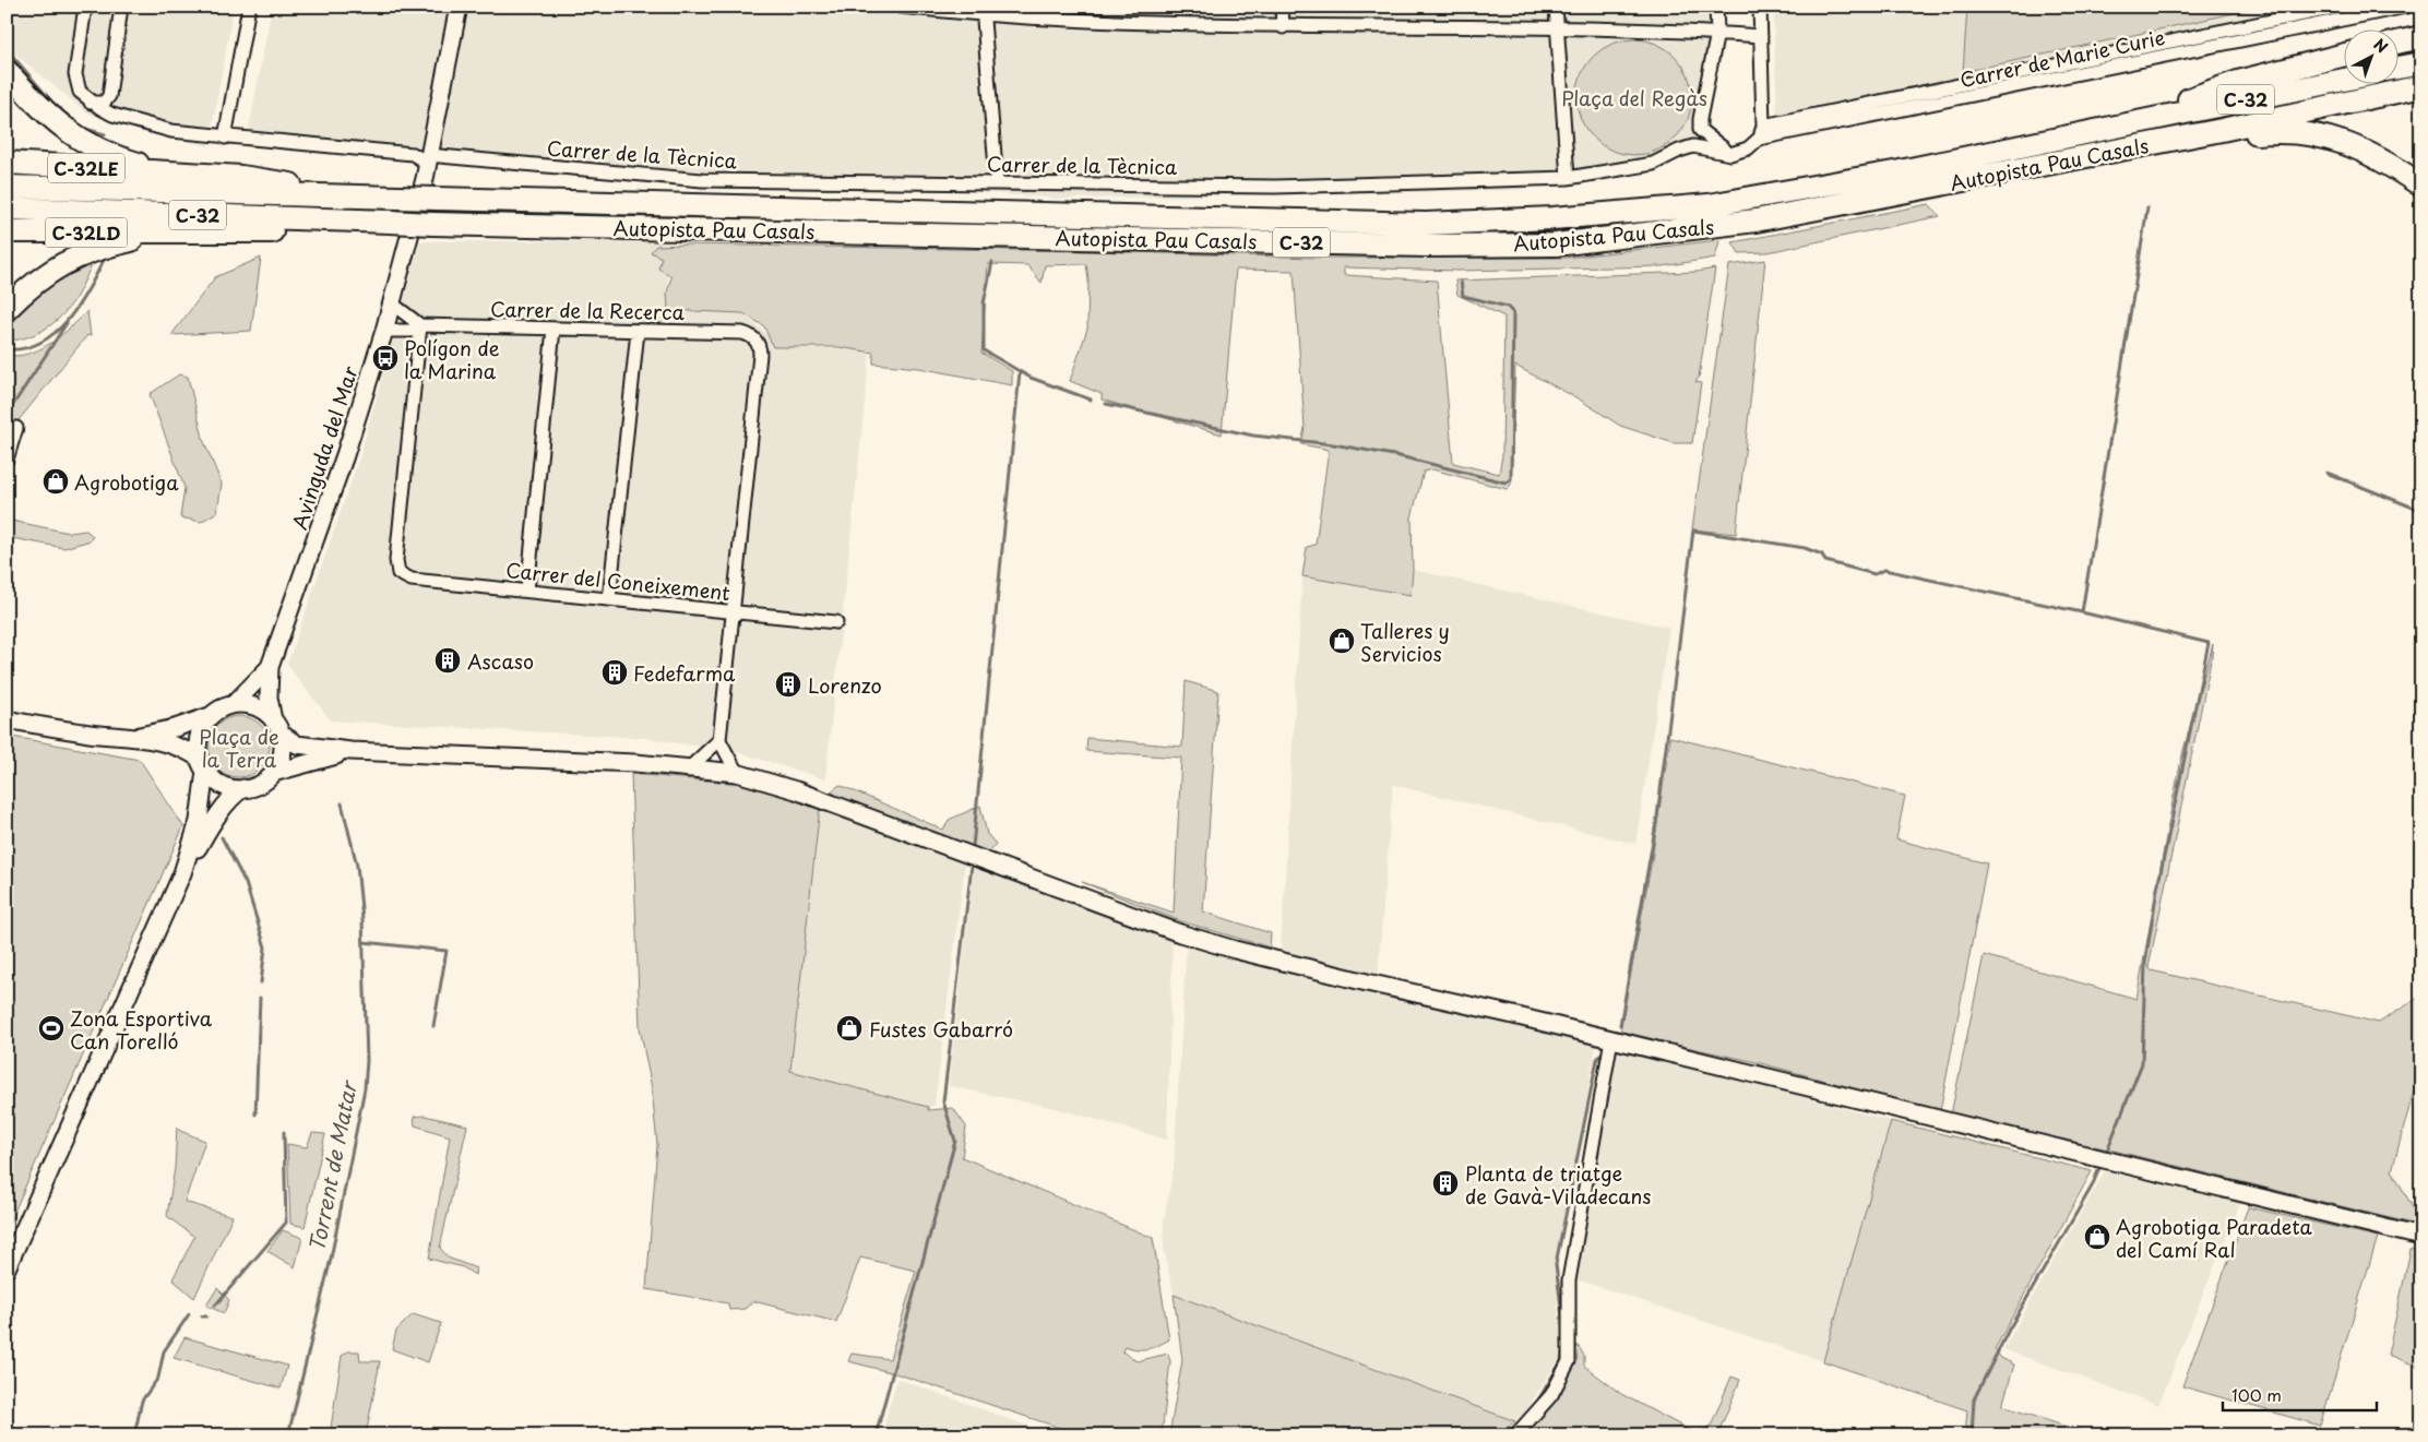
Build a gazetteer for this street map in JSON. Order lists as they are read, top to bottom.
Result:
{
  "streets": {
    "highway": [
      "C-32",
      "Autopista Pau Casals",
      "C-32LE",
      "C-32LD"
    ],
    "main road": ["Avinguda del Mar"],
    "street": [
      "Carrer de Marie Curie",
      "Carrer de la Tècnica",
      "Carrer de la Recerca",
      "Carrer del Coneixement"
    ]
  },
  "crossings": [
    ["Carrer de Marie Curie", "Carrer de la Tècnica"],
    ["Carrer de la Tècnica", "Avinguda del Mar"],
    ["Autopista Pau Casals", "C-32LE"],
    ["Autopista Pau Casals", "C-32LD"],
    ["Autopista Pau Casals", "Avinguda del Mar"],
    ["C-32LD", "Avinguda del Mar"],
    ["Carrer de la Recerca", "Avinguda del Mar"],
    ["Carrer de la Recerca", "Carrer del Coneixement"]
  ],
  "water": ["Torrent de Matar"],
  "parks": ["Plaça del Regàs", "Plaça de la Terra"],
  "places": {
    "bus stop": ["Polígon de la Marina"],
    "shop": [
      "Agrobotiga",
      "Talleres y Servicios",
      "Fustes Gabarró",
      "Agrobotiga Paradeta del Camí Ral"
    ],
    "building": [
      "Ascaso",
      "Fedefarma",
      "Lorenzo",
      "Planta de triatge de Gavà-Viladecans"
    ],
    "sports": ["Zona Esportiva Can Torelló"]
  },
  "scale_bar": "100 m",
  "north": "top right"
}
